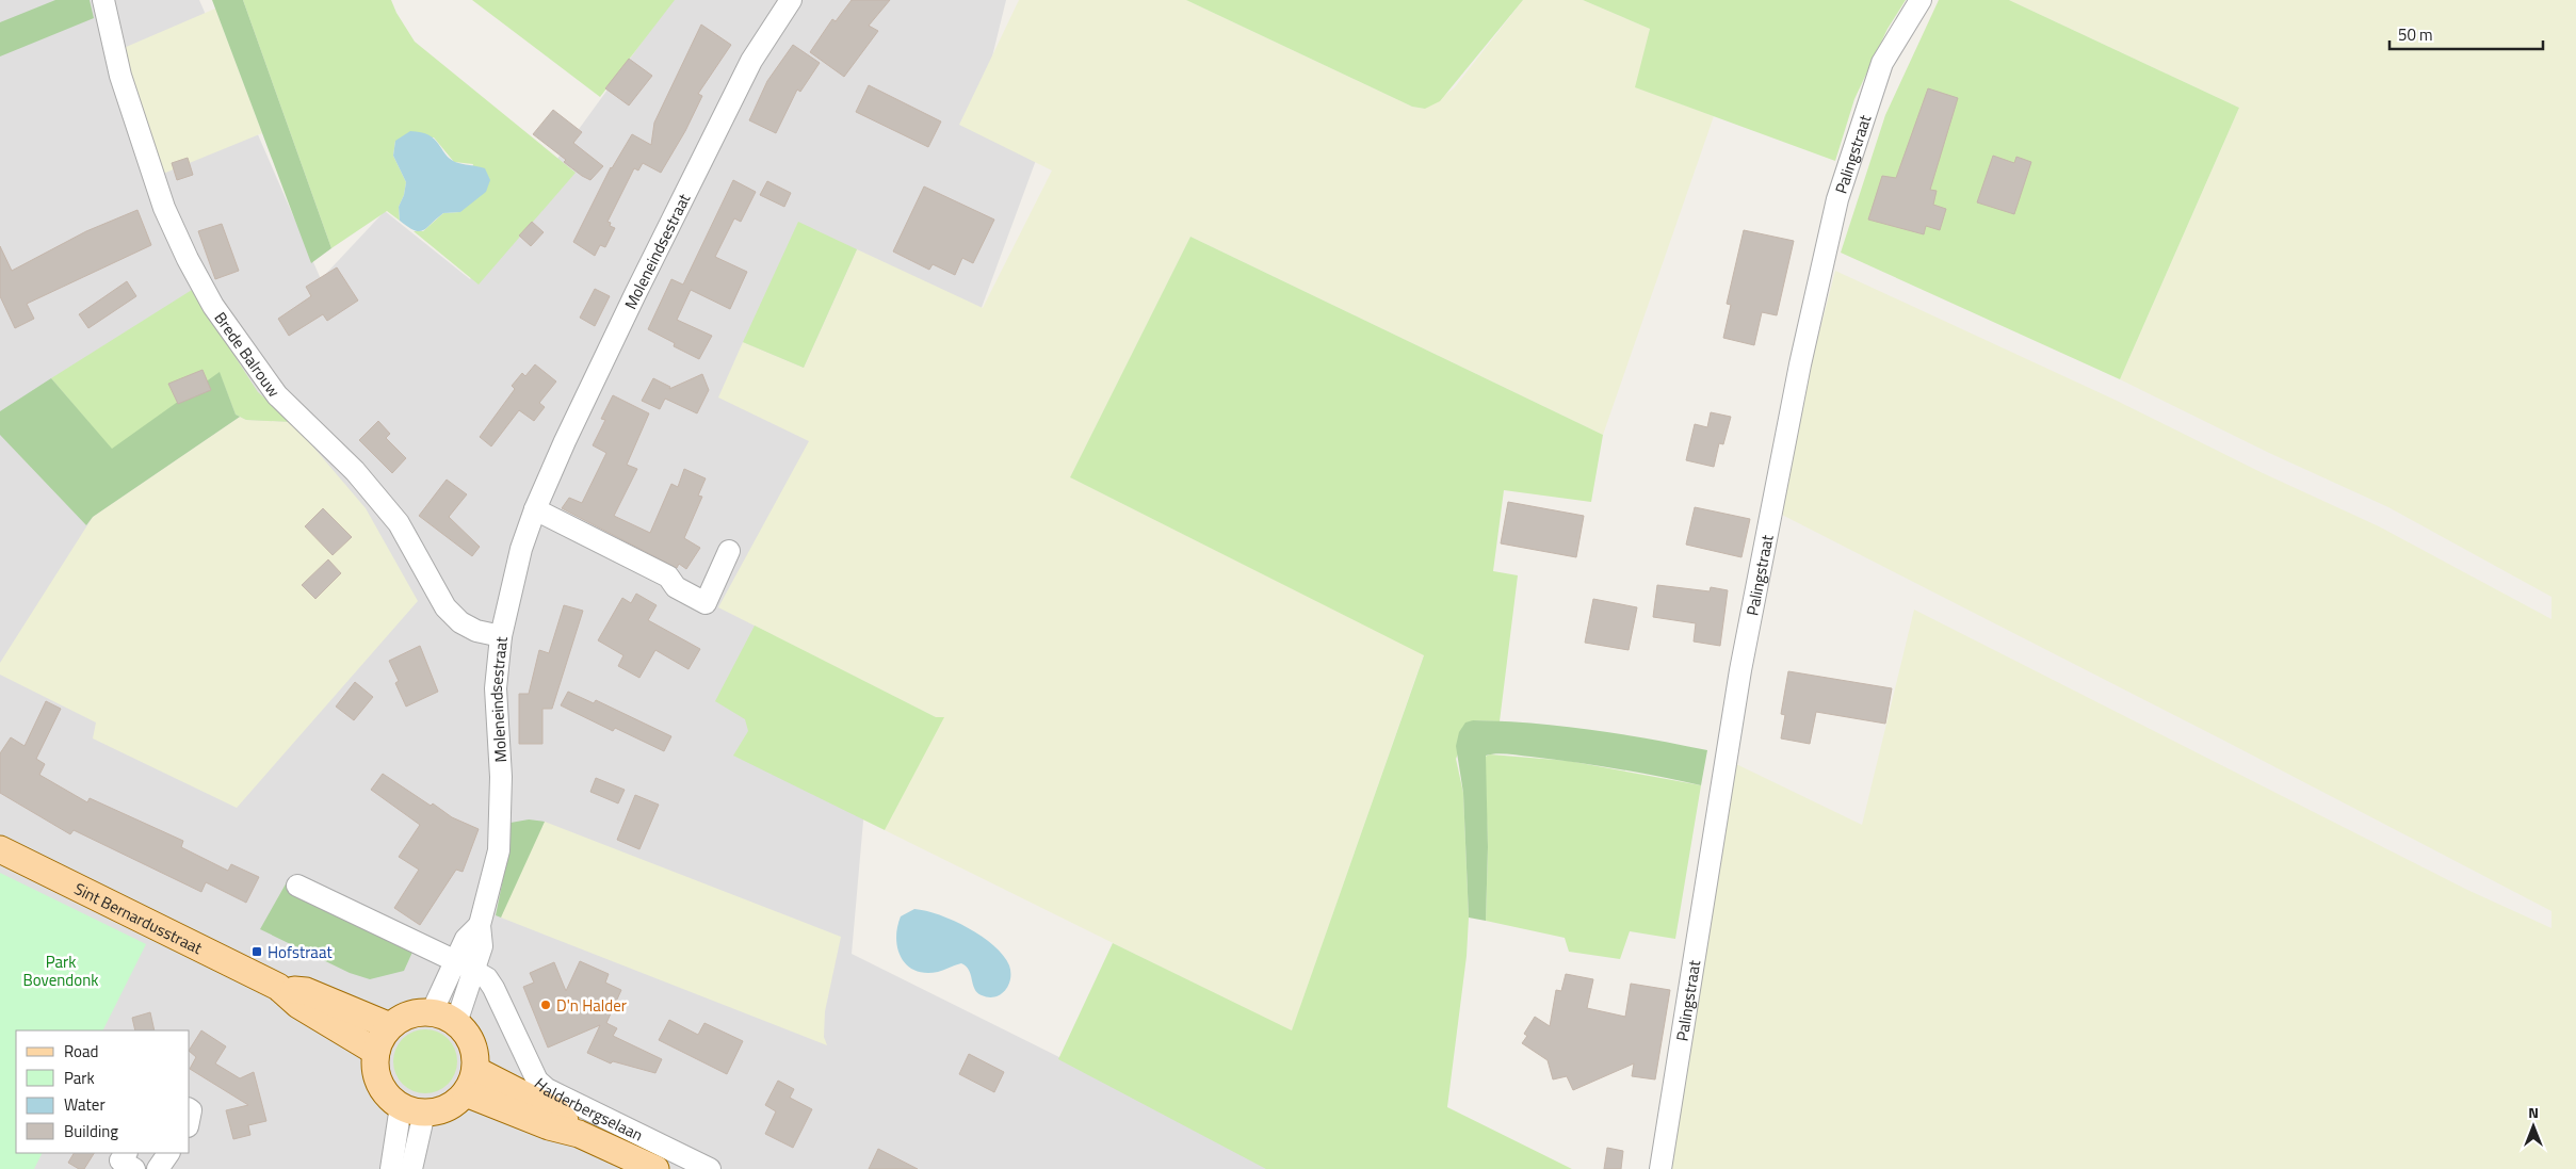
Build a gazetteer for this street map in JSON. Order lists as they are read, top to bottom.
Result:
{
  "streets": {
    "main road": ["Sint Bernardusstraat", "Halderbergselaan"],
    "street": ["Palingstraat", "Moleneindsestraat", "Brede Balrouw"]
  },
  "crossings": [
    ["Moleneindsestraat", "Brede Balrouw"],
    ["Moleneindsestraat", "Sint Bernardusstraat"],
    ["Moleneindsestraat", "Halderbergselaan"],
    ["Sint Bernardusstraat", "Halderbergselaan"]
  ],
  "parks": ["Park Bovendonk"],
  "places": {
    "transit": ["Hofstraat"],
    "other": ["D'n Halder"]
  },
  "legend": [
    "Road",
    "Park",
    "Water",
    "Building"
  ],
  "scale_bar": "50 m",
  "north": "top"
}
